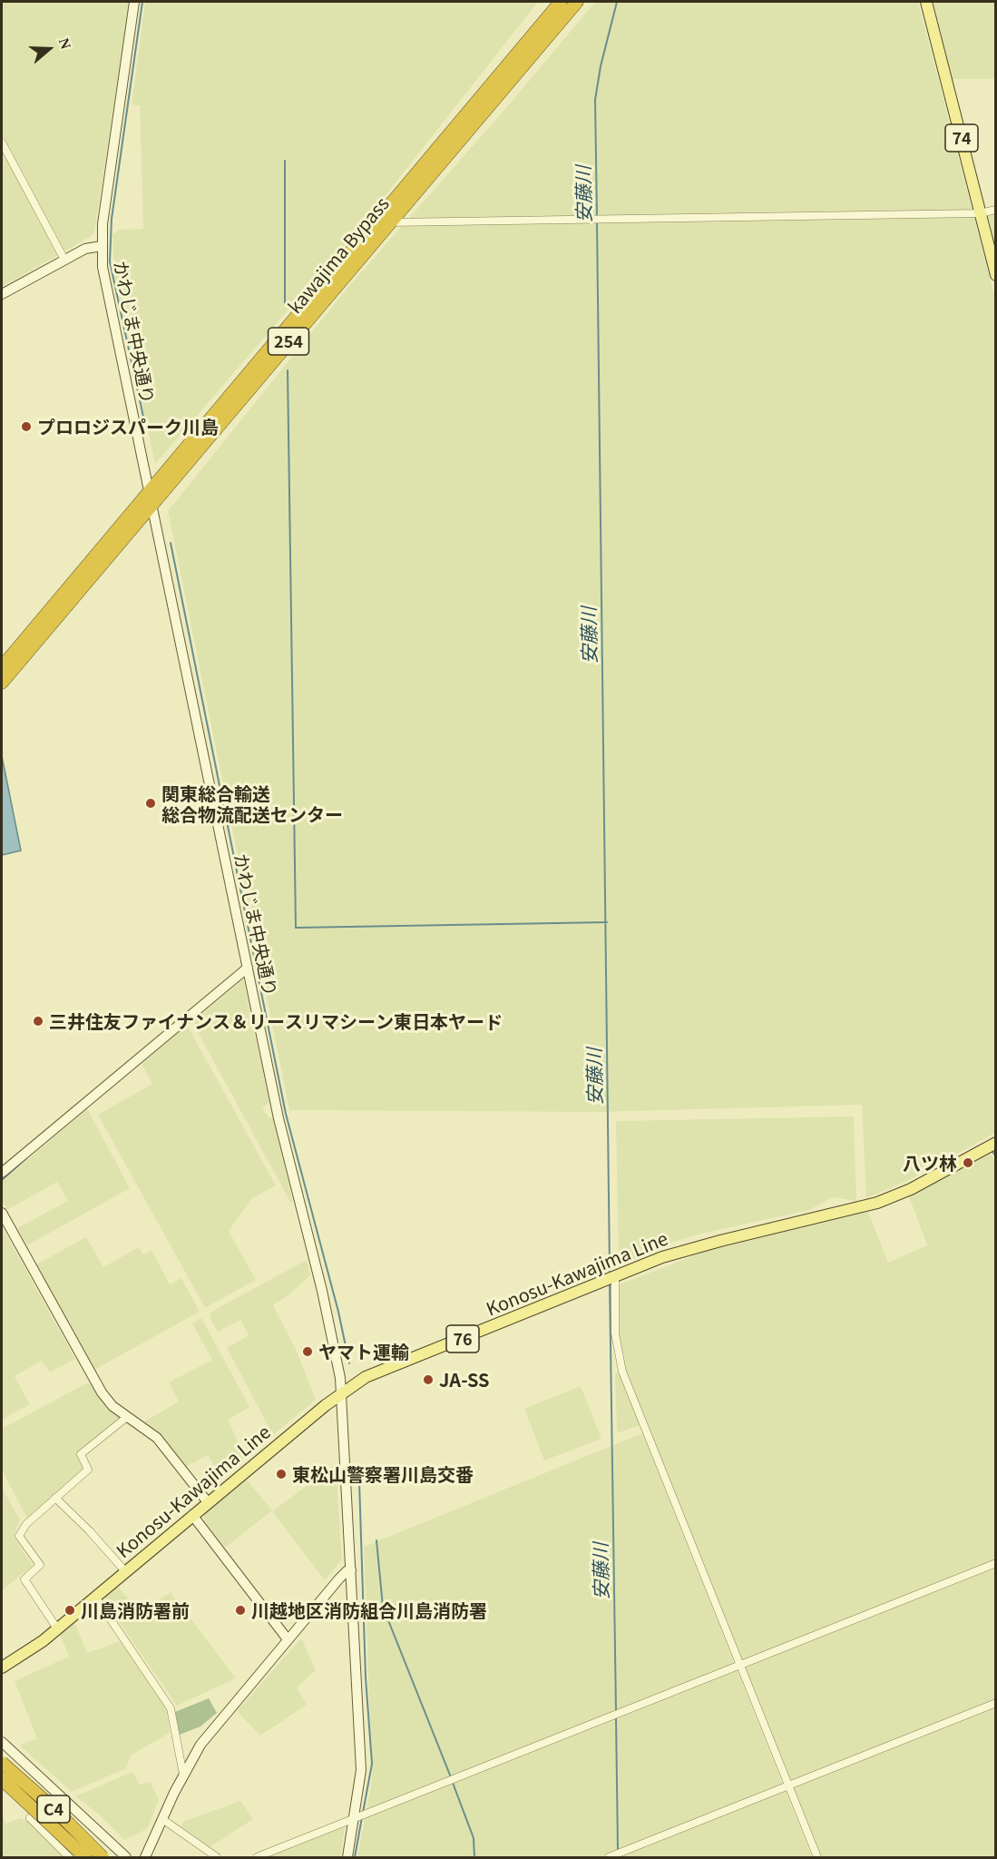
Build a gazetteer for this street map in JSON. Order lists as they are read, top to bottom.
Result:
{
  "streets": {
    "highway": ["kawajima Bypass", "254", "C4"],
    "main road": ["74", "Konosu-Kawajima Line", "76"],
    "street": ["かわじま中央通り"]
  },
  "crossings": [
    ["kawajima Bypass", "かわじま中央通り"],
    ["かわじま中央通り", "Konosu-Kawajima Line"]
  ],
  "water": ["安藤川"],
  "places": [
    "プロロジスパーク川島",
    "関東総合輸送 総合物流配送センター",
    "三井住友ファイナンス＆リースリマシーン東日本ヤード",
    "八ツ林",
    "ヤマト運輸",
    "JA-SS",
    "東松山警察署川島交番",
    "川島消防署前",
    "川越地区消防組合川島消防署"
  ],
  "north": "right"
}
